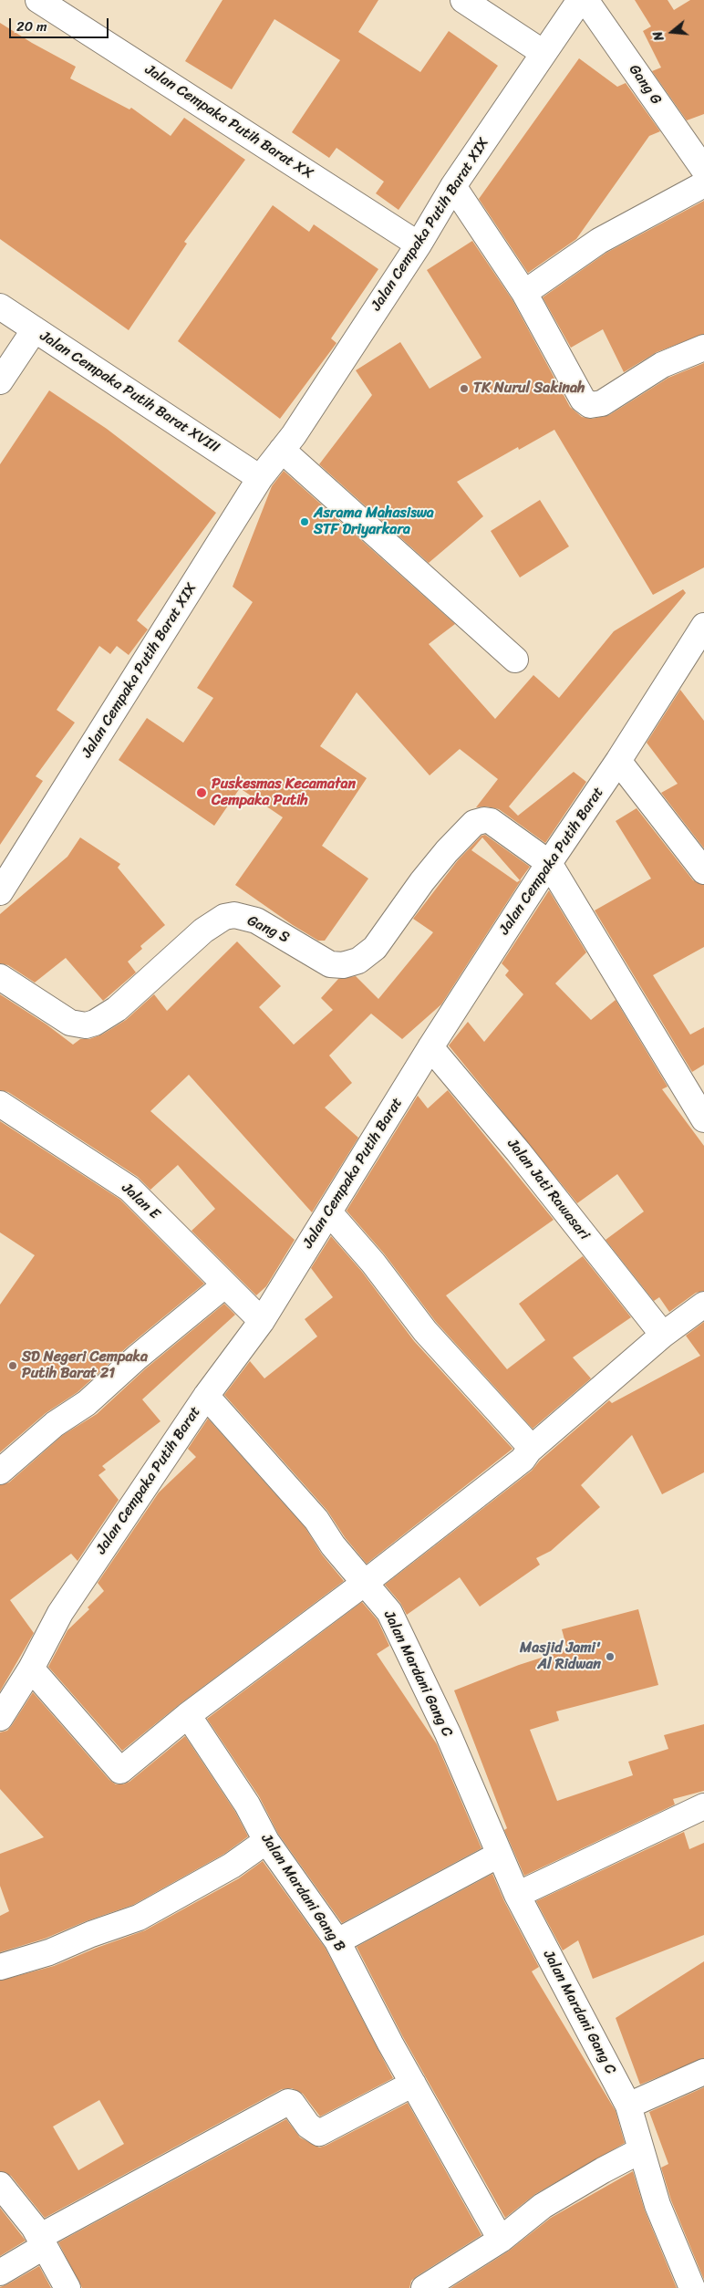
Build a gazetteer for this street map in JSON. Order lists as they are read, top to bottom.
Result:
{
  "streets": {
    "street": [
      "Gang G",
      "Jalan Cempaka Putih Barat XX",
      "Jalan Cempaka Putih Barat XIX",
      "Jalan Cempaka Putih Barat XVIII",
      "Jalan Cempaka Putih Barat",
      "Gang S",
      "Jalan Jati Rawasari",
      "Jalan E",
      "Jalan Mardani Gang C",
      "Jalan Mardani Gang B"
    ]
  },
  "crossings": [
    ["Jalan Cempaka Putih Barat XX", "Jalan Cempaka Putih Barat XIX"],
    ["Jalan Cempaka Putih Barat XIX", "Jalan Cempaka Putih Barat XVIII"],
    ["Jalan Cempaka Putih Barat", "Gang S"],
    ["Jalan Cempaka Putih Barat", "Jalan Jati Rawasari"],
    ["Jalan Cempaka Putih Barat", "Jalan E"],
    ["Jalan Cempaka Putih Barat", "Jalan Mardani Gang C"]
  ],
  "places": [
    "TK Nurul Sakinah",
    "Asrama Mahasiswa STF Driyarkara",
    "Puskesmas Kecamatan Cempaka Putih",
    "SD Negeri Cempaka Putih Barat 21",
    "Masjid Jami' Al Ridwan"
  ],
  "scale_bar": "20 m",
  "north": "left"
}
